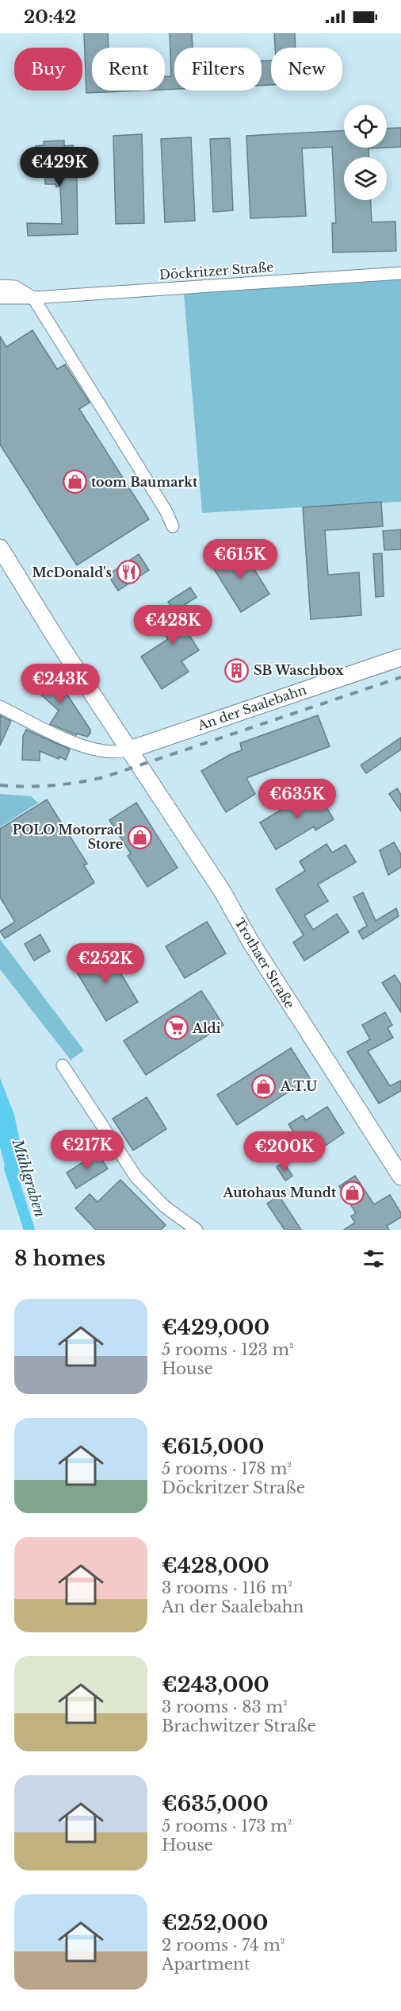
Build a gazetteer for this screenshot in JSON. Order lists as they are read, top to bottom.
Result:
{
  "streets": {
    "main road": ["An der Saalebahn", "Trothaer Straße"],
    "street": ["Döckritzer Straße"]
  },
  "crossings": [
    ["An der Saalebahn", "Trothaer Straße"]
  ],
  "water": ["Mühlgraben"],
  "places": {
    "shop": [
      "toom Baumarkt",
      "POLO Motorrad Store",
      "A.T.U",
      "Autohaus Mundt"
    ],
    "restaurant": ["McDonald's"],
    "building": ["SB Waschbox"],
    "supermarket": ["Aldi"]
  },
  "page": {
    "status": "20:42",
    "chip": [
      "Buy",
      "Rent",
      "Filters",
      "New"
    ],
    "price": [
      "€429K",
      "€615K",
      "€428K",
      "€243K",
      "€635K",
      "€252K",
      "€217K",
      "€200K"
    ],
    "heading": "8 homes",
    "list": [
      {
        "name": "€429,000",
        "note": "5 rooms · 123 m² · House"
      },
      {
        "name": "€615,000",
        "note": "5 rooms · 178 m² · Döckritzer Straße"
      },
      {
        "name": "€428,000",
        "note": "3 rooms · 116 m² · An der Saalebahn"
      },
      {
        "name": "€243,000",
        "note": "3 rooms · 83 m² · Brachwitzer Straße"
      },
      {
        "name": "€635,000",
        "note": "5 rooms · 173 m² · House"
      },
      {
        "name": "€252,000",
        "note": "2 rooms · 74 m² · Apartment"
      }
    ]
  }
}
